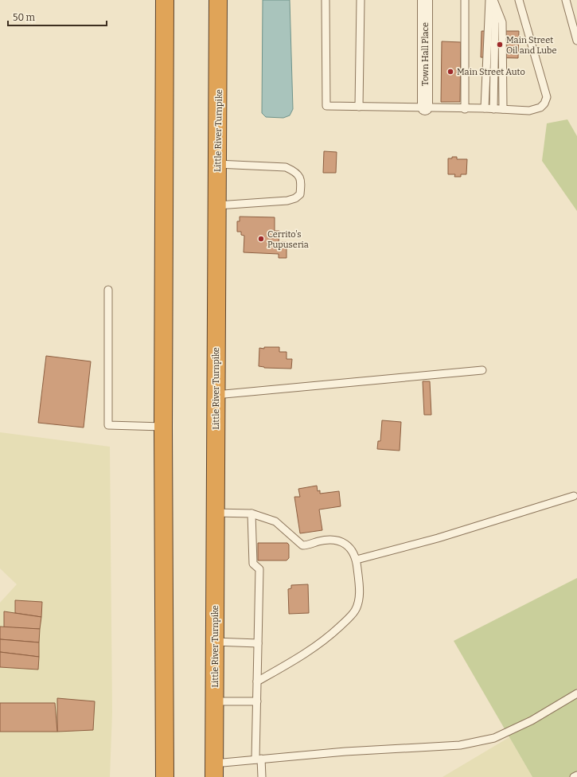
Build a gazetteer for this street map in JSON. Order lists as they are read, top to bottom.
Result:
{
  "streets": {
    "highway": ["Little River Turnpike"],
    "street": ["Town Hall Place"]
  },
  "places": ["Main Street Oil and Lube", "Main Street Auto", "Cerrito's Pupuseria"],
  "scale_bar": "50 m"
}
